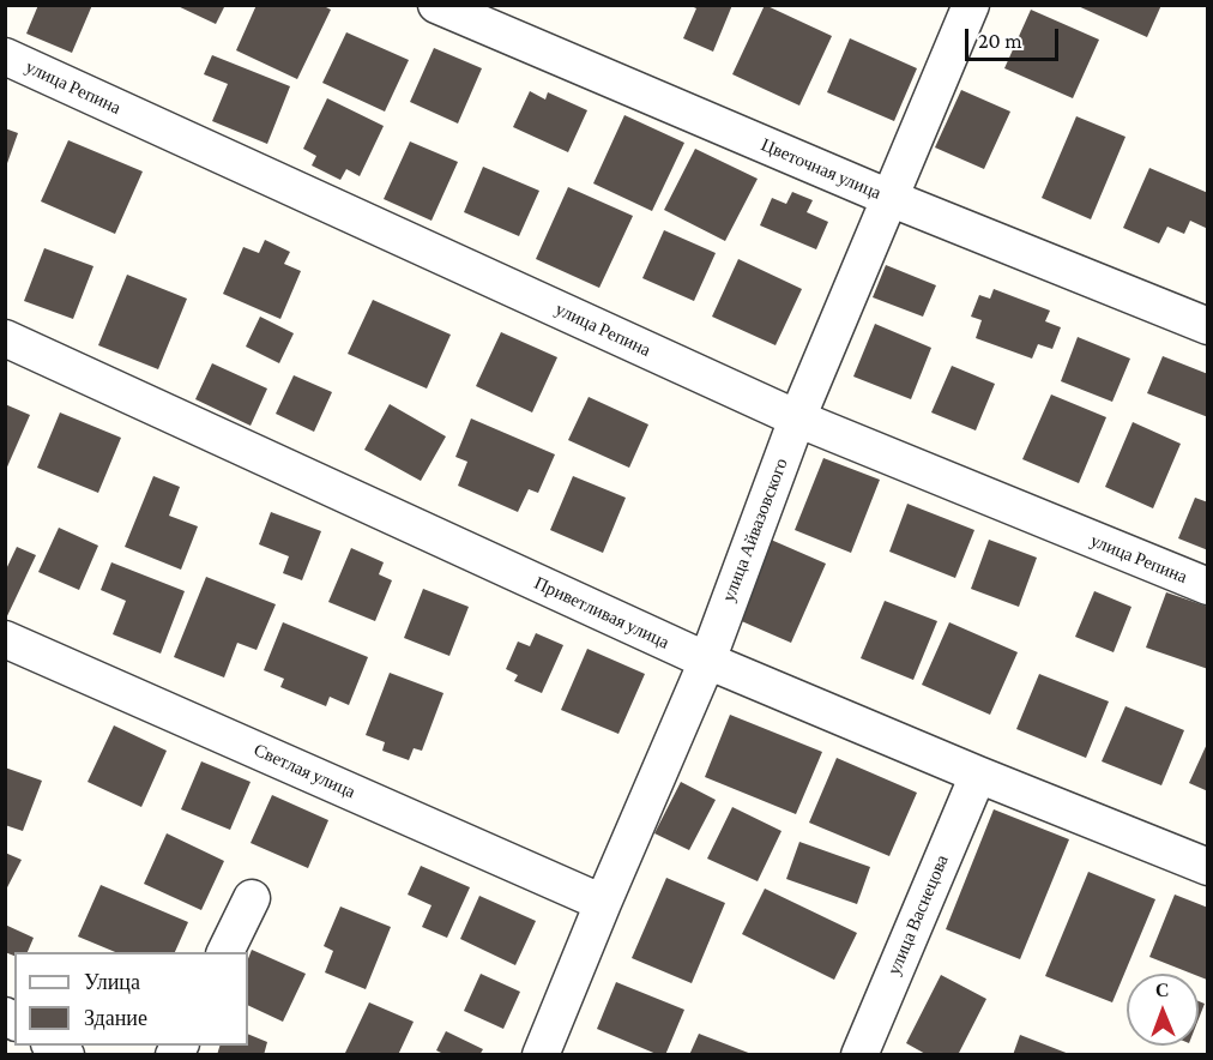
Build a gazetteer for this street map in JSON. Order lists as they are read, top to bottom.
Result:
{
  "streets": {
    "street": [
      "улица Репина",
      "Цветочная улица",
      "улица Айвазовского",
      "Приветливая улица",
      "Светлая улица",
      "улица Васнецова"
    ]
  },
  "crossings": [
    ["улица Репина", "улица Айвазовского"],
    ["Цветочная улица", "улица Айвазовского"],
    ["улица Айвазовского", "Приветливая улица"],
    ["улица Айвазовского", "Светлая улица"],
    ["Приветливая улица", "улица Васнецова"]
  ],
  "legend": ["Улица", "Здание"],
  "scale_bar": "20 m",
  "north": "top"
}
